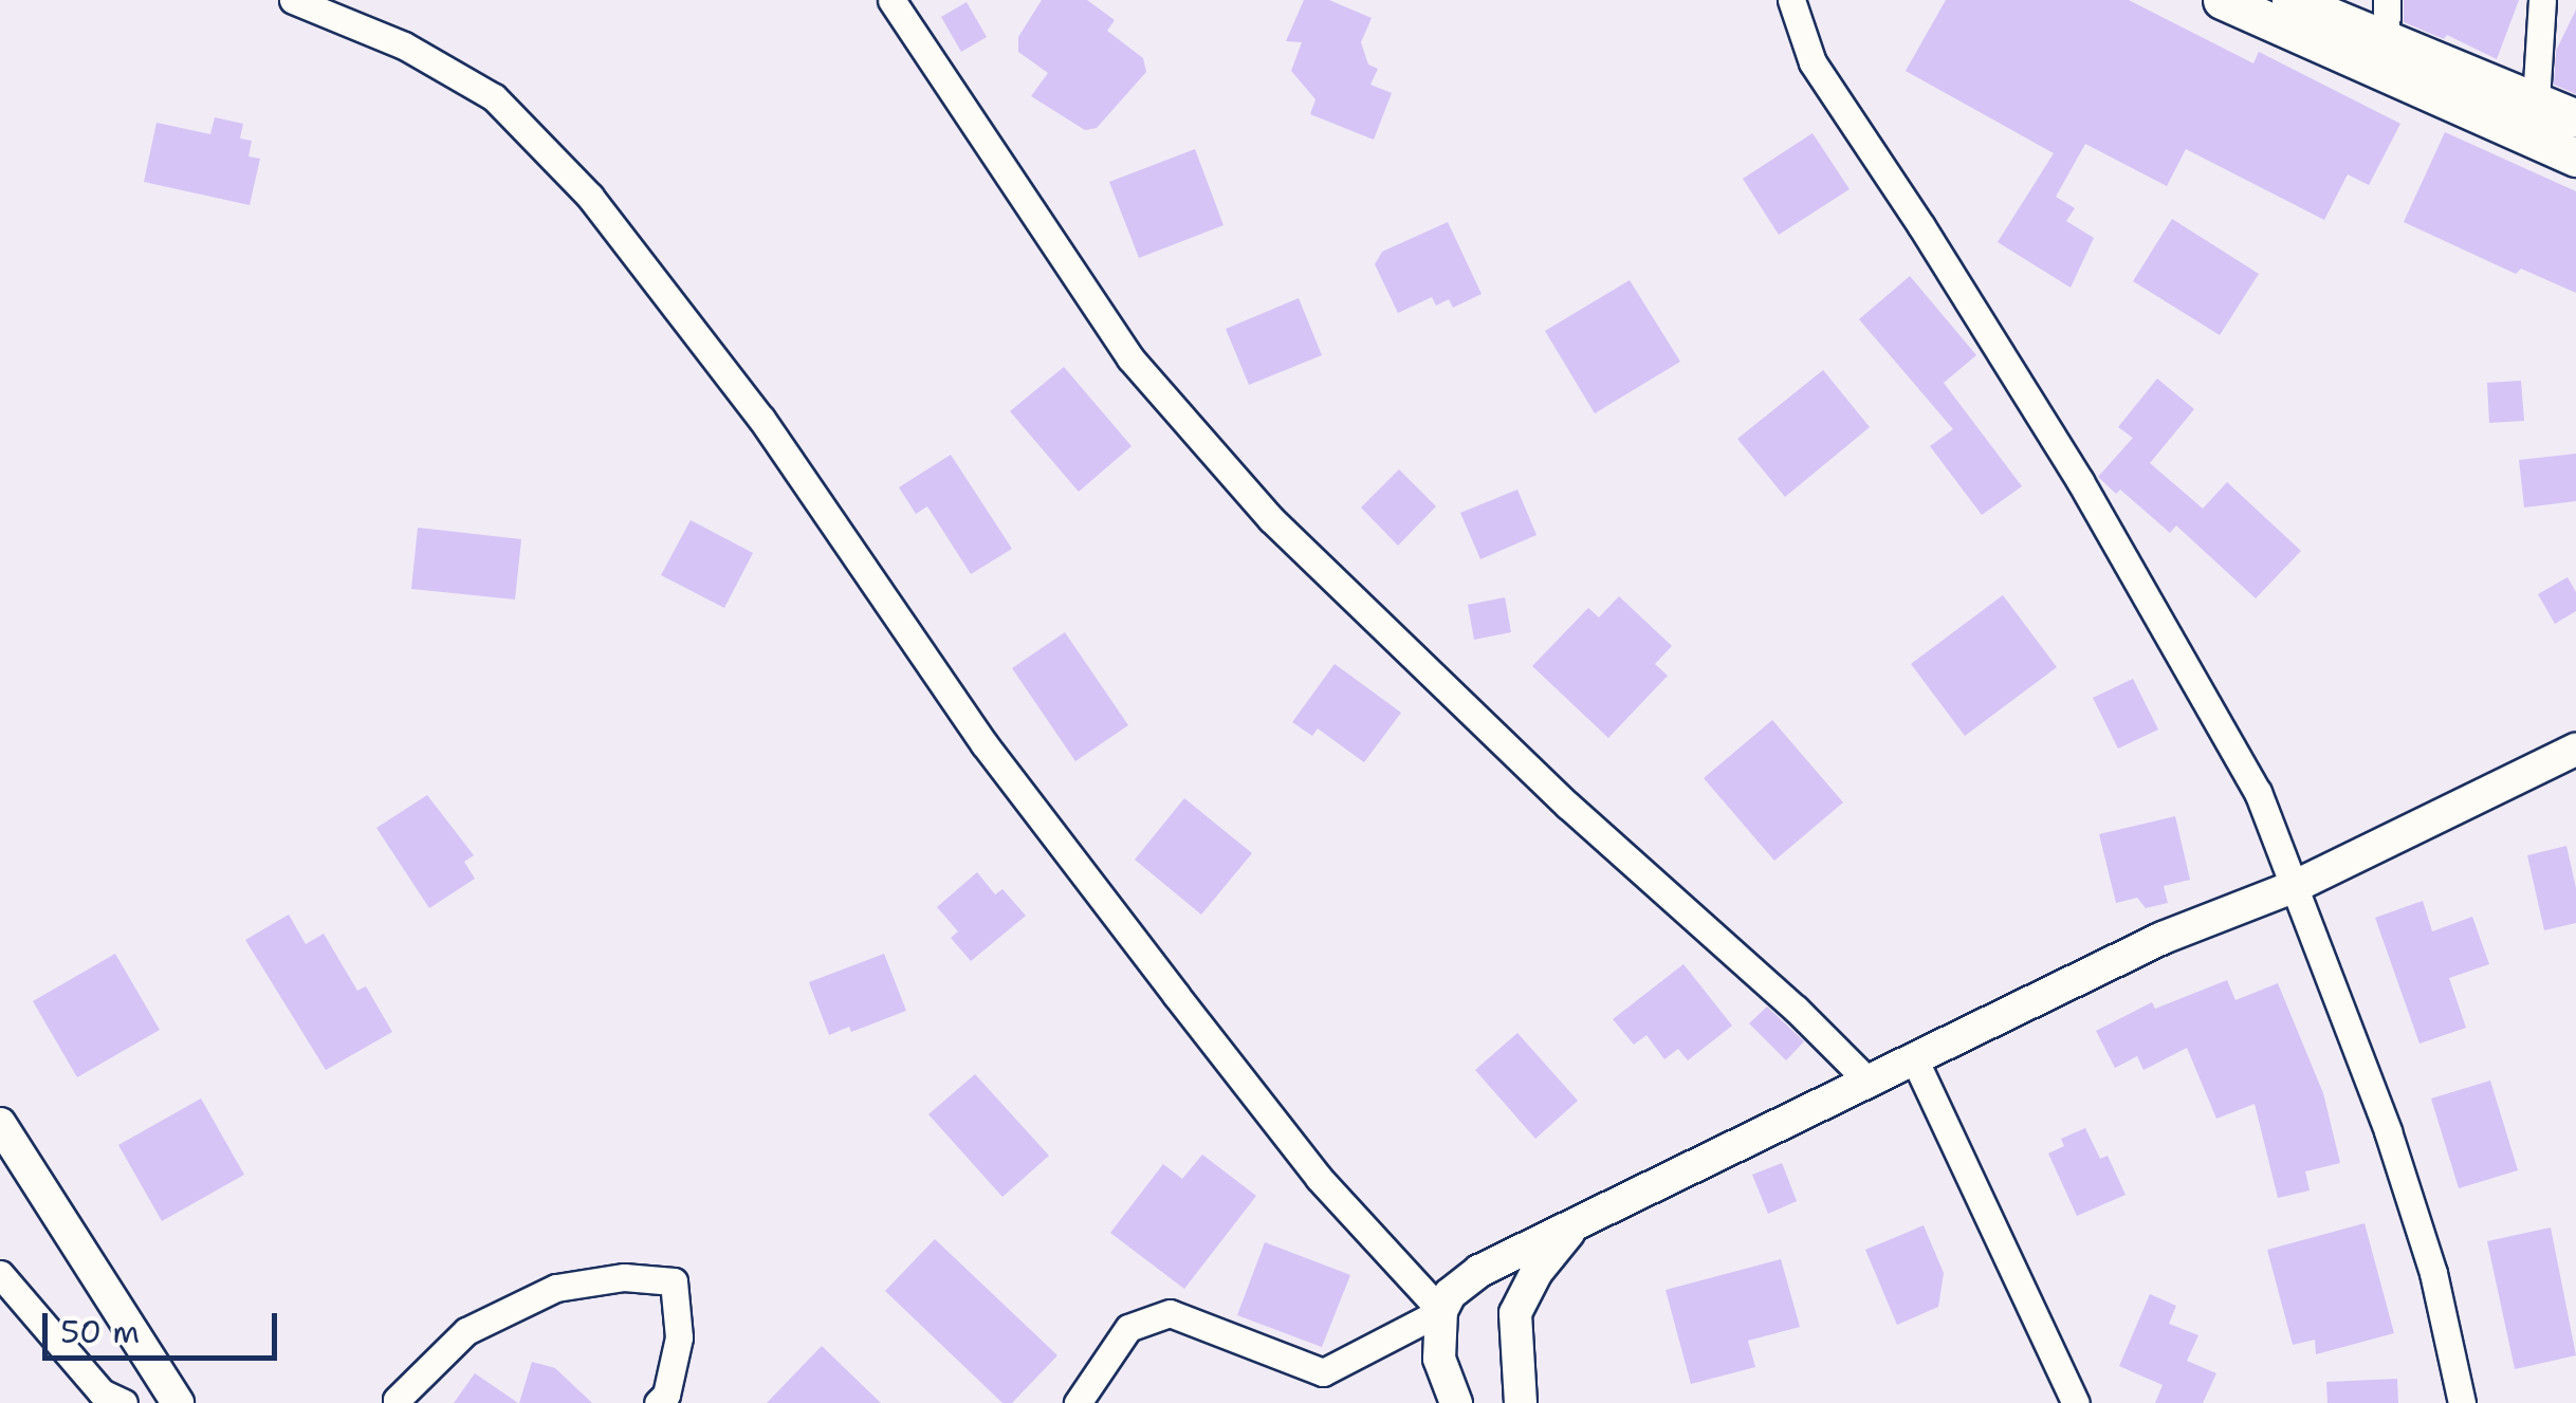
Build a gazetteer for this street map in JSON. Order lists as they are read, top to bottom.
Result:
{
  "scale_bar": "50 m"
}
